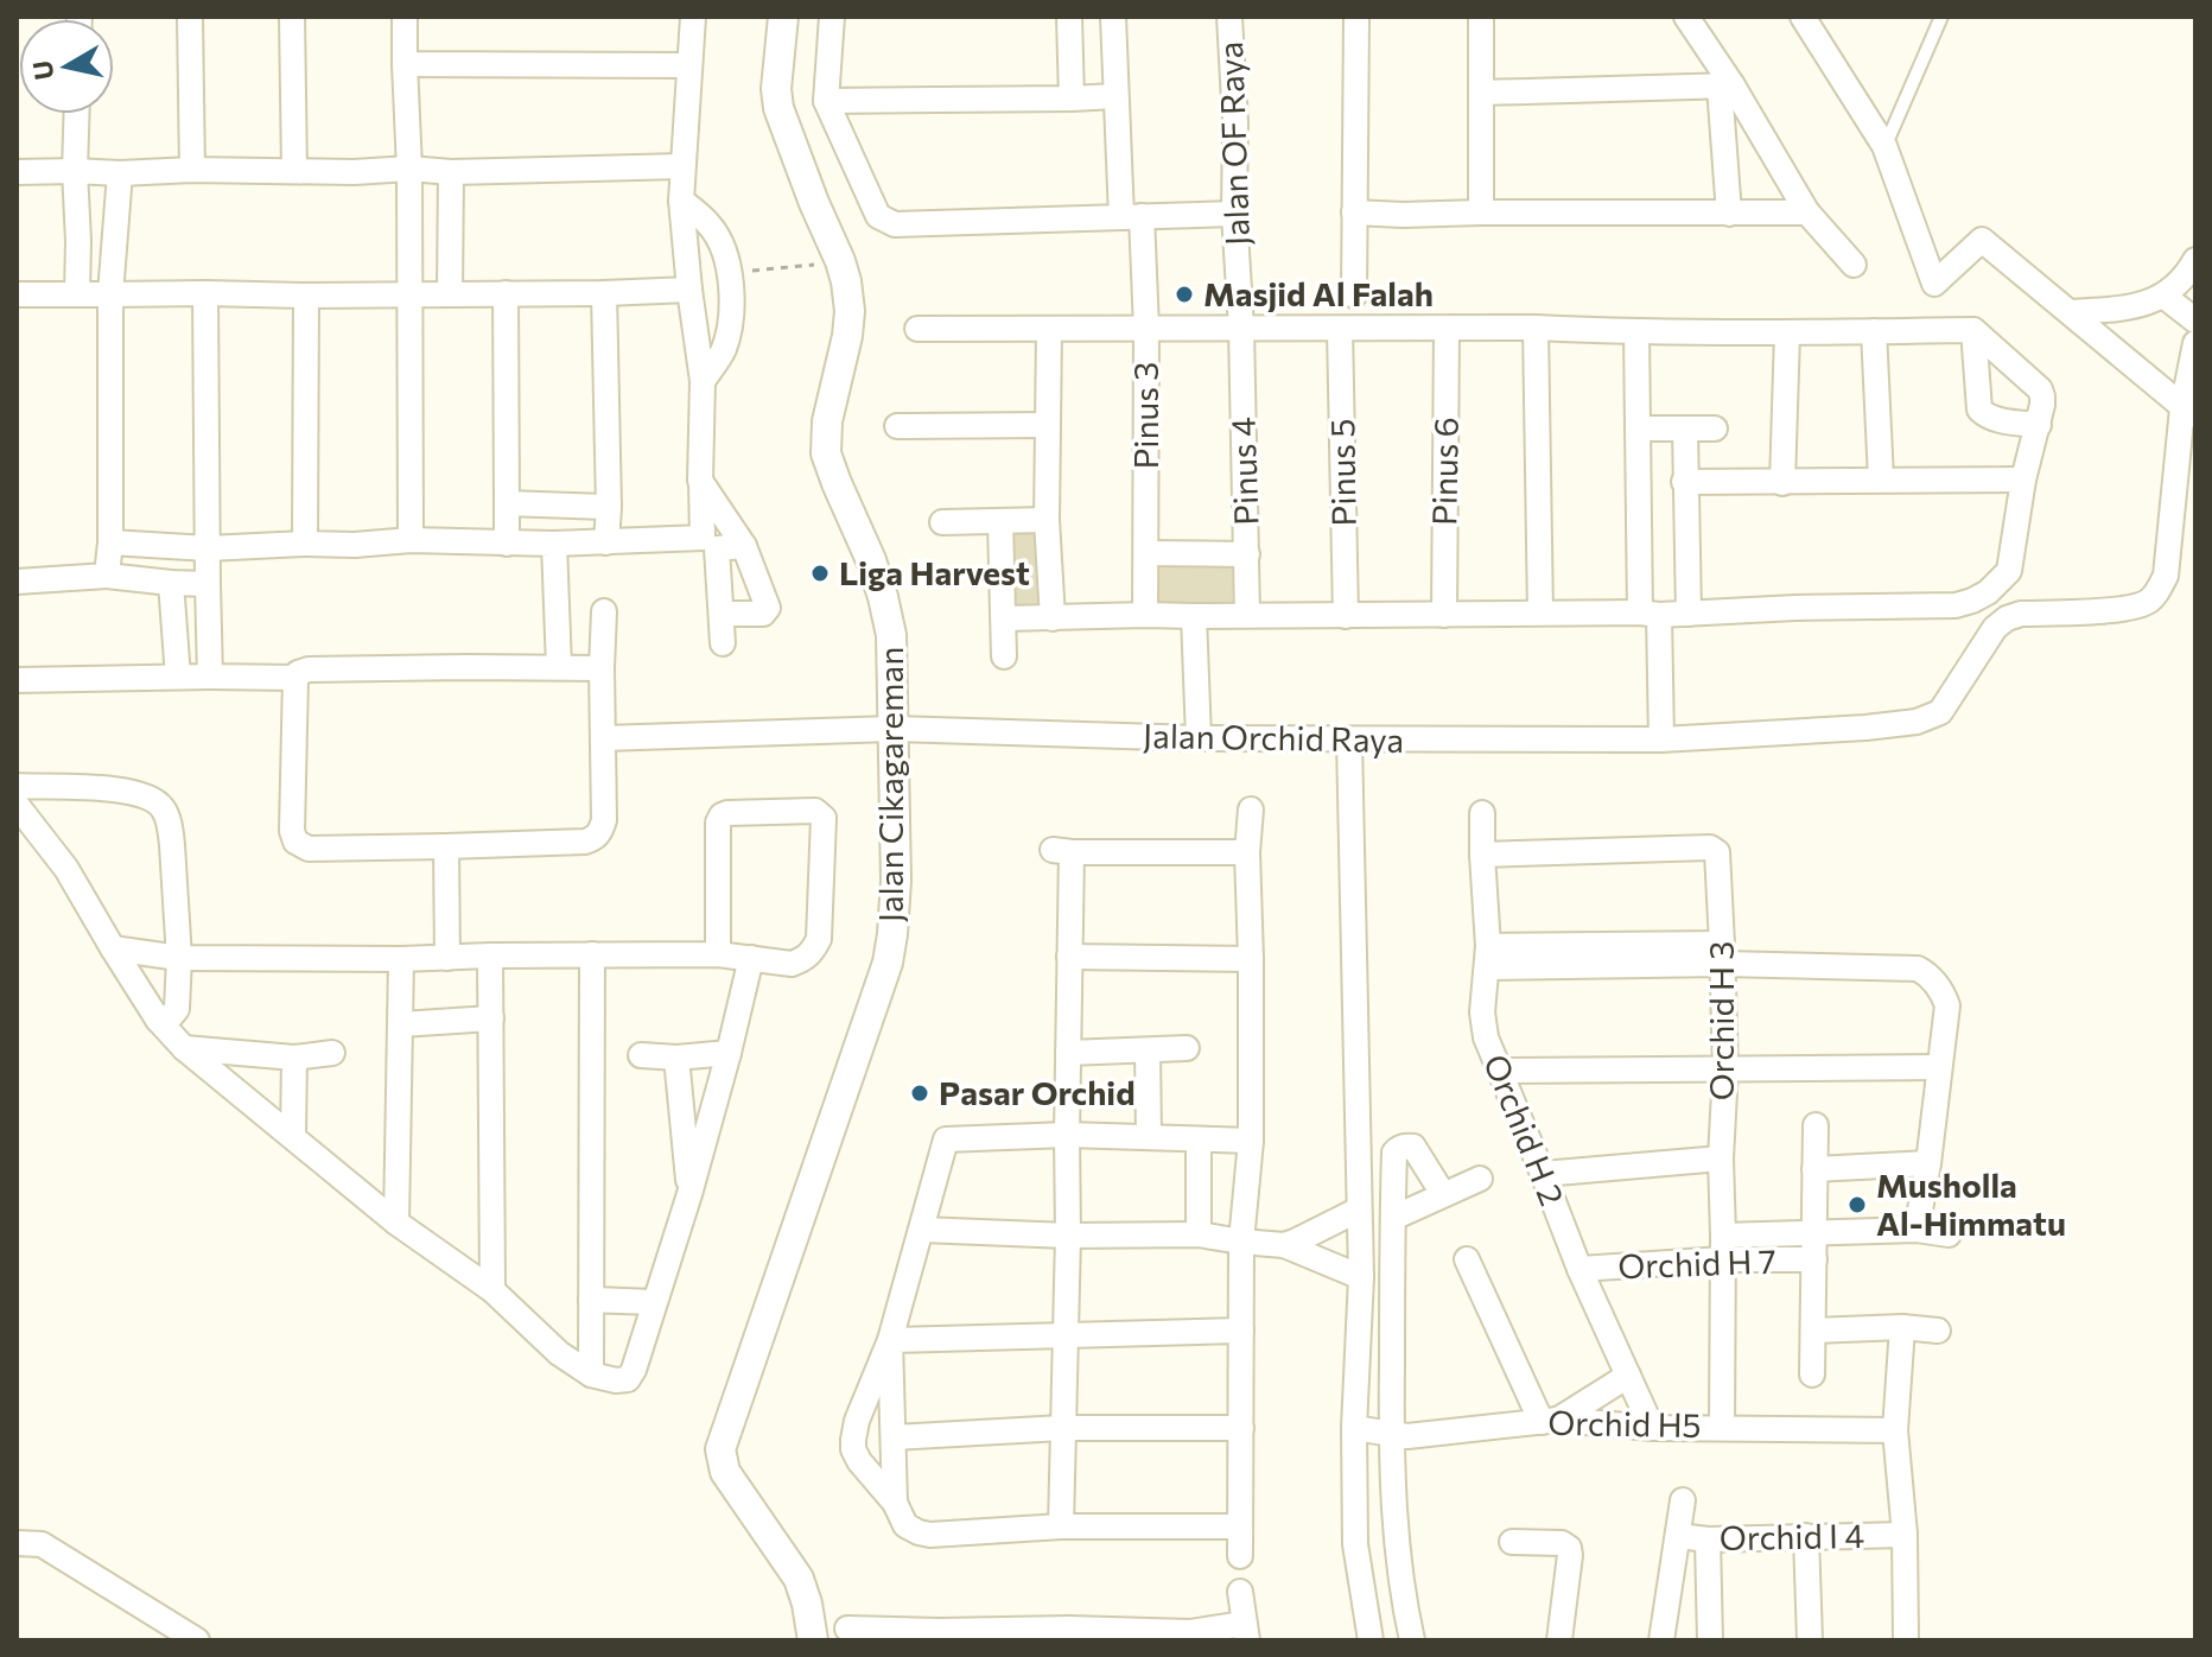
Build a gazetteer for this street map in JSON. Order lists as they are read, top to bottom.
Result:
{
  "streets": {
    "street": [
      "Jalan OF Raya",
      "Pinus 3",
      "Pinus 4",
      "Pinus 6",
      "Pinus 5",
      "Jalan Orchid Raya",
      "Jalan Cikagareman",
      "Orchid H 3",
      "Orchid H 2",
      "Orchid H 7",
      "Orchid H5",
      "Orchid I 4"
    ]
  },
  "crossings": [
    ["Jalan OF Raya", "Pinus 4"],
    ["Jalan Orchid Raya", "Jalan Cikagareman"],
    ["Orchid H 3", "Orchid H 2"],
    ["Orchid H 3", "Orchid H 7"],
    ["Orchid H 3", "Orchid H5"],
    ["Orchid H 2", "Orchid H 7"],
    ["Orchid H 2", "Orchid H5"]
  ],
  "places": [
    "Masjid Al Falah",
    "Liga Harvest",
    "Pasar Orchid",
    "Musholla Al-Himmatu"
  ],
  "north": "left"
}
